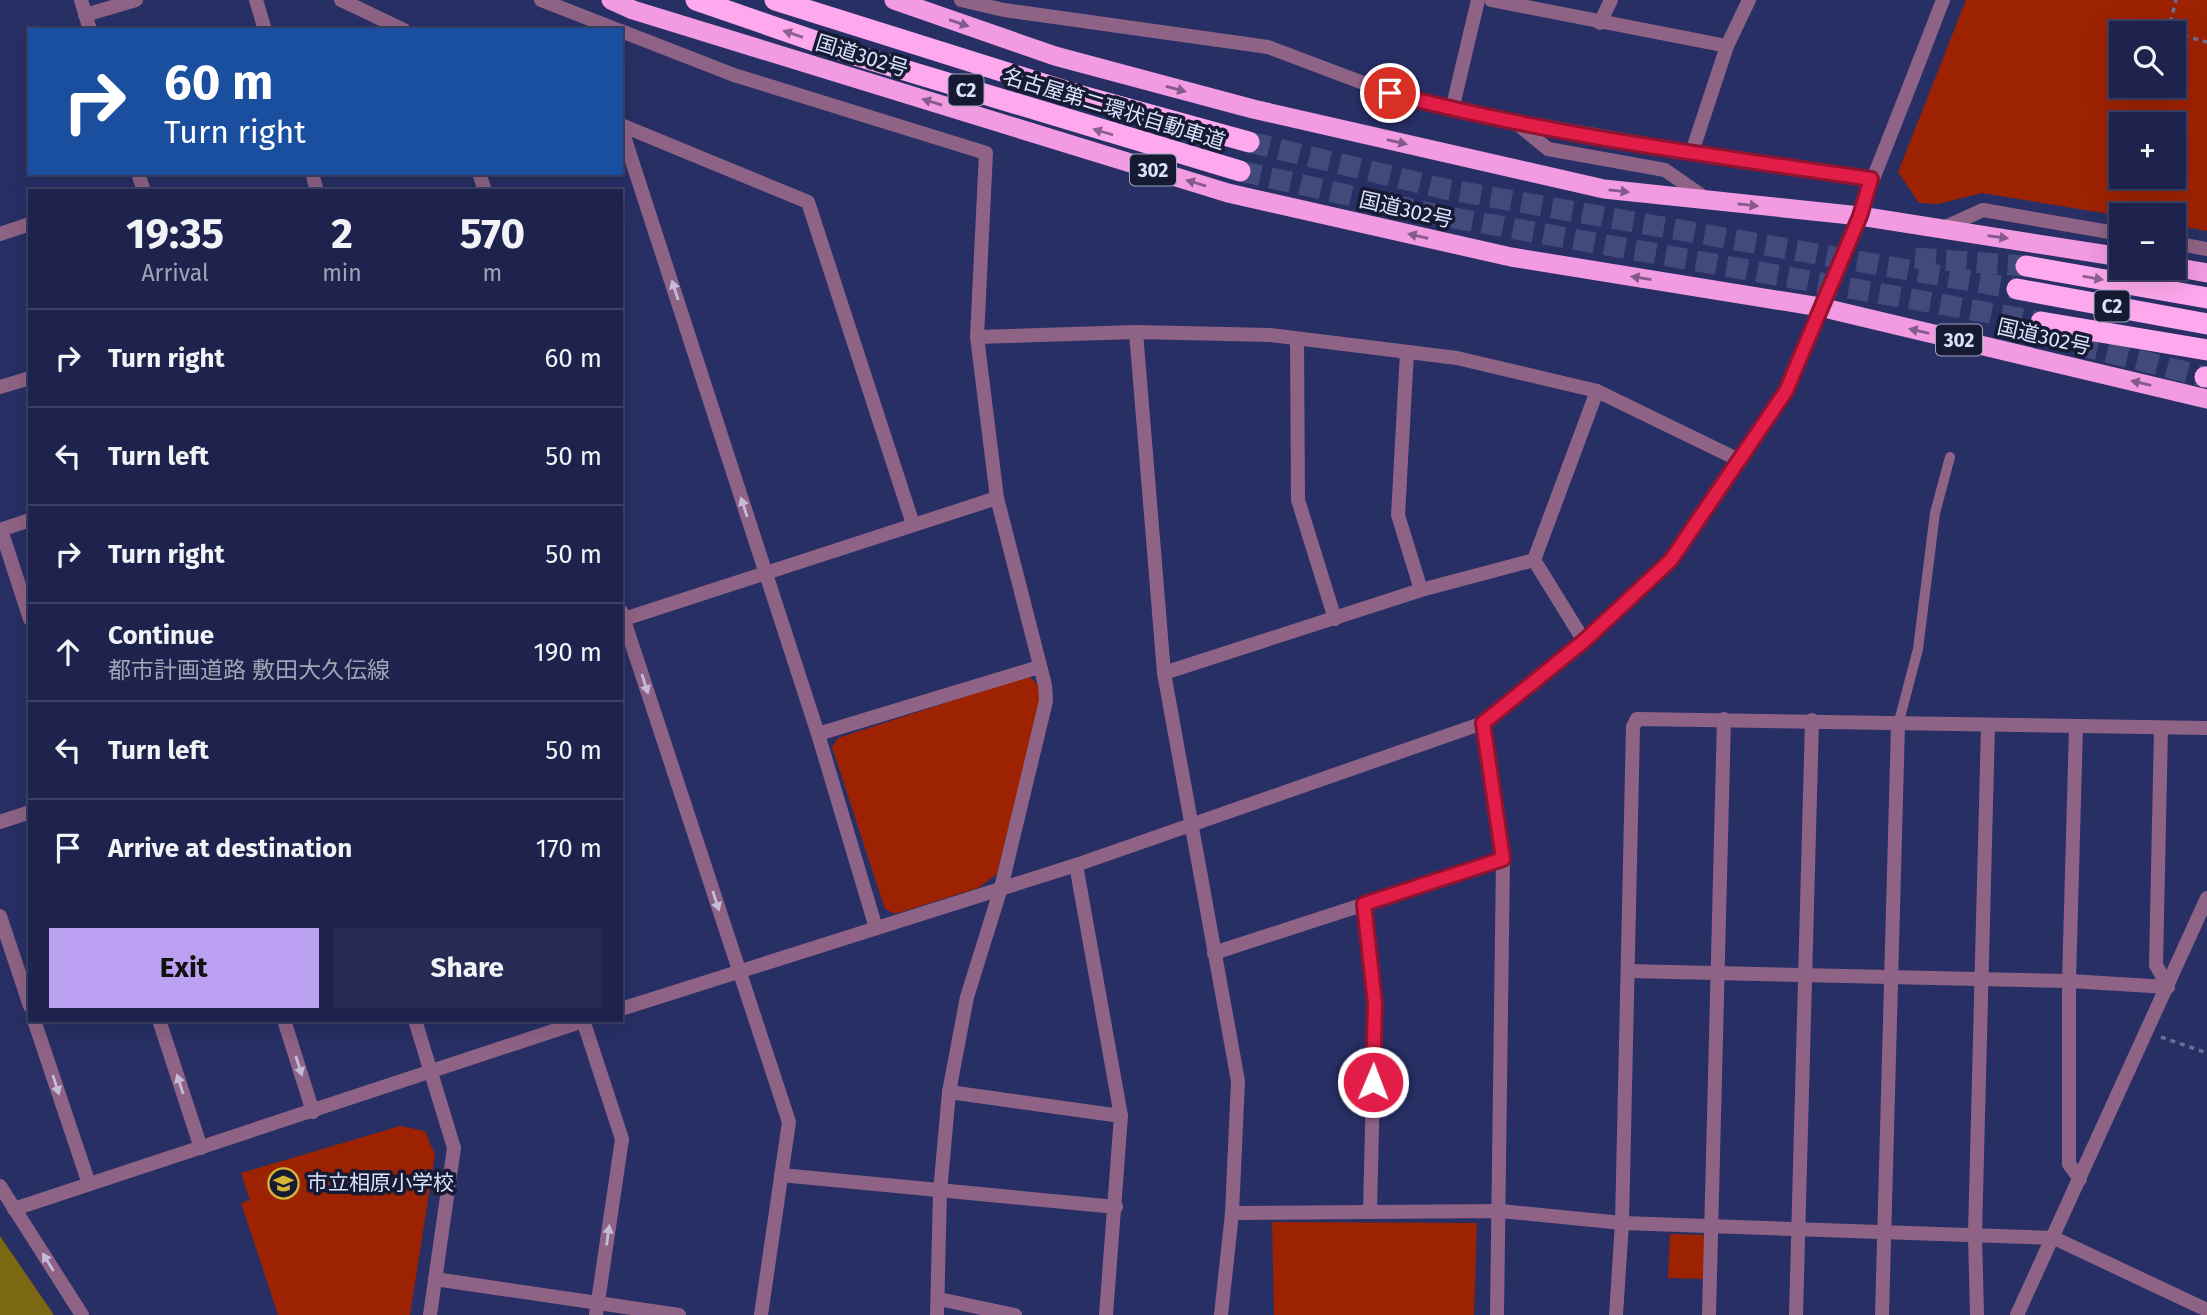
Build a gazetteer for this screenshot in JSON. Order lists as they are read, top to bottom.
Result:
{
  "streets": {
    "highway": [
      "国道302号",
      "C2",
      "名古屋第二環状自動車道",
      "302"
    ]
  },
  "places": {
    "school or university": ["市立相原小学校"]
  },
  "page": {
    "map_buttons": ["+", "−"],
    "turn": ["60 m", "Turn right"],
    "eta": [
      "19:35",
      "Arrival",
      "2",
      "min",
      "570",
      "m"
    ],
    "list": [
      {
        "name": "Turn right",
        "value": "60 m"
      },
      {
        "name": "Turn left",
        "value": "50 m"
      },
      {
        "name": "Turn right",
        "value": "50 m"
      },
      {
        "name": "Continue",
        "note": "都市計画道路 敷田大久伝線",
        "value": "190 m"
      },
      {
        "name": "Turn left",
        "value": "50 m"
      },
      {
        "name": "Arrive at destination",
        "value": "170 m"
      }
    ],
    "buttons": ["Exit", "Share"]
  }
}
